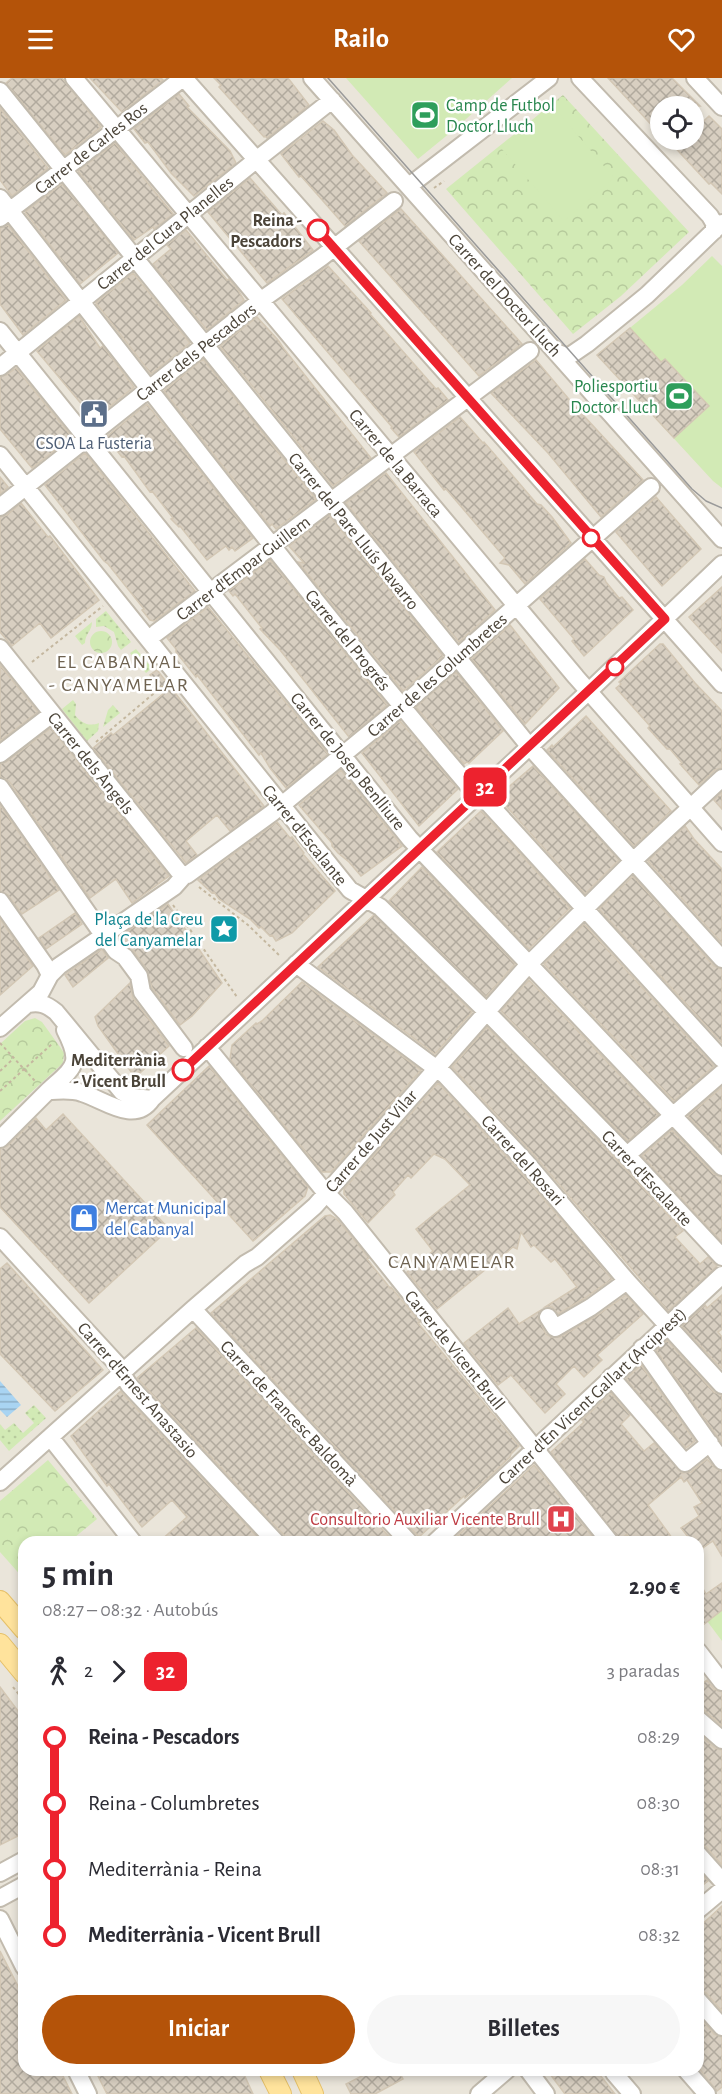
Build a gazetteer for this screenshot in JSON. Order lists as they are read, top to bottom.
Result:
{
  "streets": {
    "street": [
      "Carrer de Carles Ros",
      "Carrer del Cura Planelles",
      "Carrer del Doctor Lluch",
      "Carrer dels Pescadors",
      "Carrer de la Barraca",
      "Carrer del Pare Lluís Navarro",
      "Carrer d'Empar Guillem",
      "Carrer del Progrés",
      "Carrer de les Columbretes",
      "Carrer de Josep Benlliure",
      "Carrer dels Àngels",
      "Carrer d'Escalante",
      "Carrer de Just Vilar",
      "Carrer del Rosari",
      "Carrer de Vicent Brull",
      "Carrer d'Ernest Anastasio",
      "Carrer d'En Vicent Gallart (Arciprest)",
      "Carrer de Francesc Baldomà"
    ]
  },
  "crossings": [
    ["Carrer de Carles Ros", "Carrer de la Barraca"],
    ["Carrer de Carles Ros", "Carrer del Pare Lluís Navarro"],
    ["Carrer de Carles Ros", "Carrer del Progrés"],
    ["Carrer del Cura Planelles", "Carrer del Doctor Lluch"],
    ["Carrer del Cura Planelles", "Carrer de la Barraca"],
    ["Carrer del Cura Planelles", "Carrer del Pare Lluís Navarro"],
    ["Carrer del Cura Planelles", "Carrer del Progrés"],
    ["Carrer del Cura Planelles", "Carrer de Josep Benlliure"],
    ["Carrer dels Pescadors", "Carrer de la Barraca"],
    ["Carrer dels Pescadors", "Carrer del Pare Lluís Navarro"],
    ["Carrer dels Pescadors", "Carrer del Progrés"],
    ["Carrer dels Pescadors", "Carrer de Josep Benlliure"],
    ["Carrer dels Pescadors", "Carrer d'Escalante"],
    ["Carrer de la Barraca", "Carrer d'Empar Guillem"],
    ["Carrer de la Barraca", "Carrer de les Columbretes"],
    ["Carrer de la Barraca", "Carrer de Just Vilar"],
    ["Carrer del Pare Lluís Navarro", "Carrer d'Empar Guillem"],
    ["Carrer del Pare Lluís Navarro", "Carrer de les Columbretes"],
    ["Carrer del Pare Lluís Navarro", "Carrer de Just Vilar"],
    ["Carrer d'Empar Guillem", "Carrer del Progrés"],
    ["Carrer d'Empar Guillem", "Carrer de Josep Benlliure"],
    ["Carrer del Progrés", "Carrer de les Columbretes"],
    ["Carrer del Progrés", "Carrer de Just Vilar"],
    ["Carrer de les Columbretes", "Carrer de Josep Benlliure"],
    ["Carrer de les Columbretes", "Carrer dels Àngels"],
    ["Carrer de les Columbretes", "Carrer d'Escalante"],
    ["Carrer de Josep Benlliure", "Carrer de Just Vilar"],
    ["Carrer d'Escalante", "Carrer de Just Vilar"],
    ["Carrer de Just Vilar", "Carrer del Rosari"],
    ["Carrer de Just Vilar", "Carrer de Vicent Brull"],
    ["Carrer de Just Vilar", "Carrer d'Ernest Anastasio"],
    ["Carrer de Just Vilar", "Carrer de Francesc Baldomà"],
    ["Carrer del Rosari", "Carrer d'En Vicent Gallart (Arciprest)"],
    ["Carrer de Vicent Brull", "Carrer d'En Vicent Gallart (Arciprest)"]
  ],
  "districts": ["EL CABANYAL - CANYAMELAR", "CANYAMELAR"],
  "places": {
    "sports": ["Camp de Futbol Doctor Lluch", "Poliesportiu Doctor Lluch"],
    "other": ["Reina - Pescadors", "Mediterrània - Vicent Brull"],
    "public building": ["CSOA La Fusteria"],
    "place": ["Plaça de la Creu del Canyamelar"],
    "shop": ["Mercat Municipal del Cabanyal"],
    "hospital": ["Consultorio Auxiliar Vicente Brull"]
  },
  "lines": ["bus line 32"],
  "page": {
    "header": "Railo",
    "on_map": "32",
    "heading": ["5 min", "08:27 – 08:32 · Autobús", "2.90 €"],
    "legs": ["2", "32", "3 paradas"],
    "list": [
      {
        "name": "Reina - Pescadors",
        "value": "08:29"
      },
      {
        "name": "Reina - Columbretes",
        "value": "08:30"
      },
      {
        "name": "Mediterrània - Reina",
        "value": "08:31"
      },
      {
        "name": "Mediterrània - Vicent Brull",
        "value": "08:32"
      }
    ],
    "buttons": ["Iniciar", "Billetes"]
  }
}
